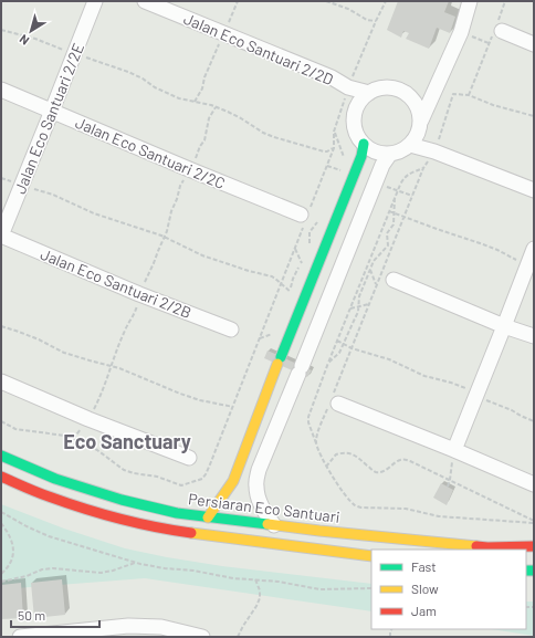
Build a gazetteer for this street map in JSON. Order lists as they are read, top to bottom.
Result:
{
  "streets": {
    "street": [
      "Jalan Eco Santuari 2/2D",
      "Jalan Eco Santuari 2/2E",
      "Jalan Eco Santuari 2/2C",
      "Jalan Eco Santuari 2/2B",
      "Persiaran Eco Santuari"
    ]
  },
  "crossings": [
    ["Jalan Eco Santuari 2/2E", "Jalan Eco Santuari 2/2C"],
    ["Jalan Eco Santuari 2/2E", "Jalan Eco Santuari 2/2B"]
  ],
  "districts": ["Eco Sanctuary"],
  "legend": ["Fast", "Slow", "Jam"],
  "scale_bar": "50 m",
  "north": "bottom left"
}
